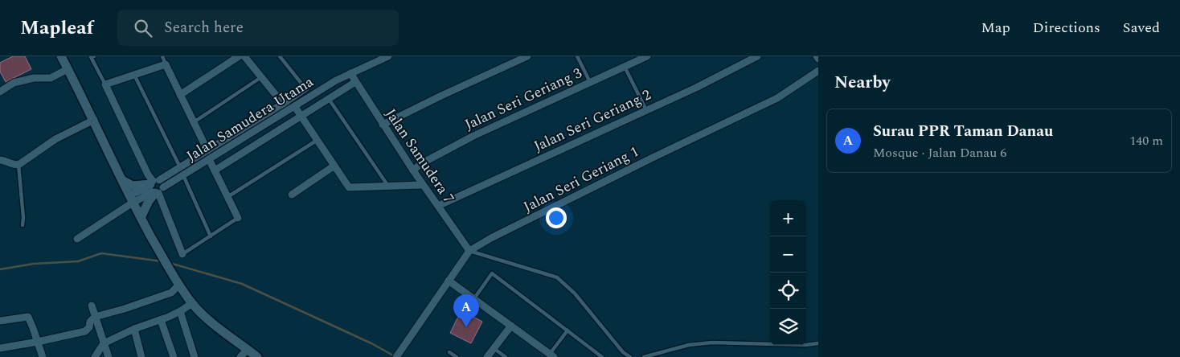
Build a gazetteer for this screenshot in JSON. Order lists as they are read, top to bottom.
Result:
{
  "streets": {
    "street": [
      "Jalan Seri Geriang 3",
      "Jalan Samudera Utama",
      "Jalan Seri Geriang 2",
      "Jalan Samudera 7",
      "Jalan Seri Geriang 1"
    ]
  },
  "crossings": [
    ["Jalan Seri Geriang 3", "Jalan Samudera 7"],
    ["Jalan Samudera Utama", "Jalan Samudera 7"],
    ["Jalan Seri Geriang 2", "Jalan Samudera 7"],
    ["Jalan Samudera 7", "Jalan Seri Geriang 1"]
  ],
  "page": {
    "header": "Mapleaf",
    "search": "Search here",
    "nav": ["Map", "Directions", "Saved"],
    "heading": "Nearby",
    "list": [
      {
        "mark": "A",
        "name": "Surau PPR Taman Danau",
        "note": "Mosque · Jalan Danau 6",
        "value": "140 m"
      }
    ],
    "map_buttons": ["+", "−"],
    "pins": "A"
  }
}
